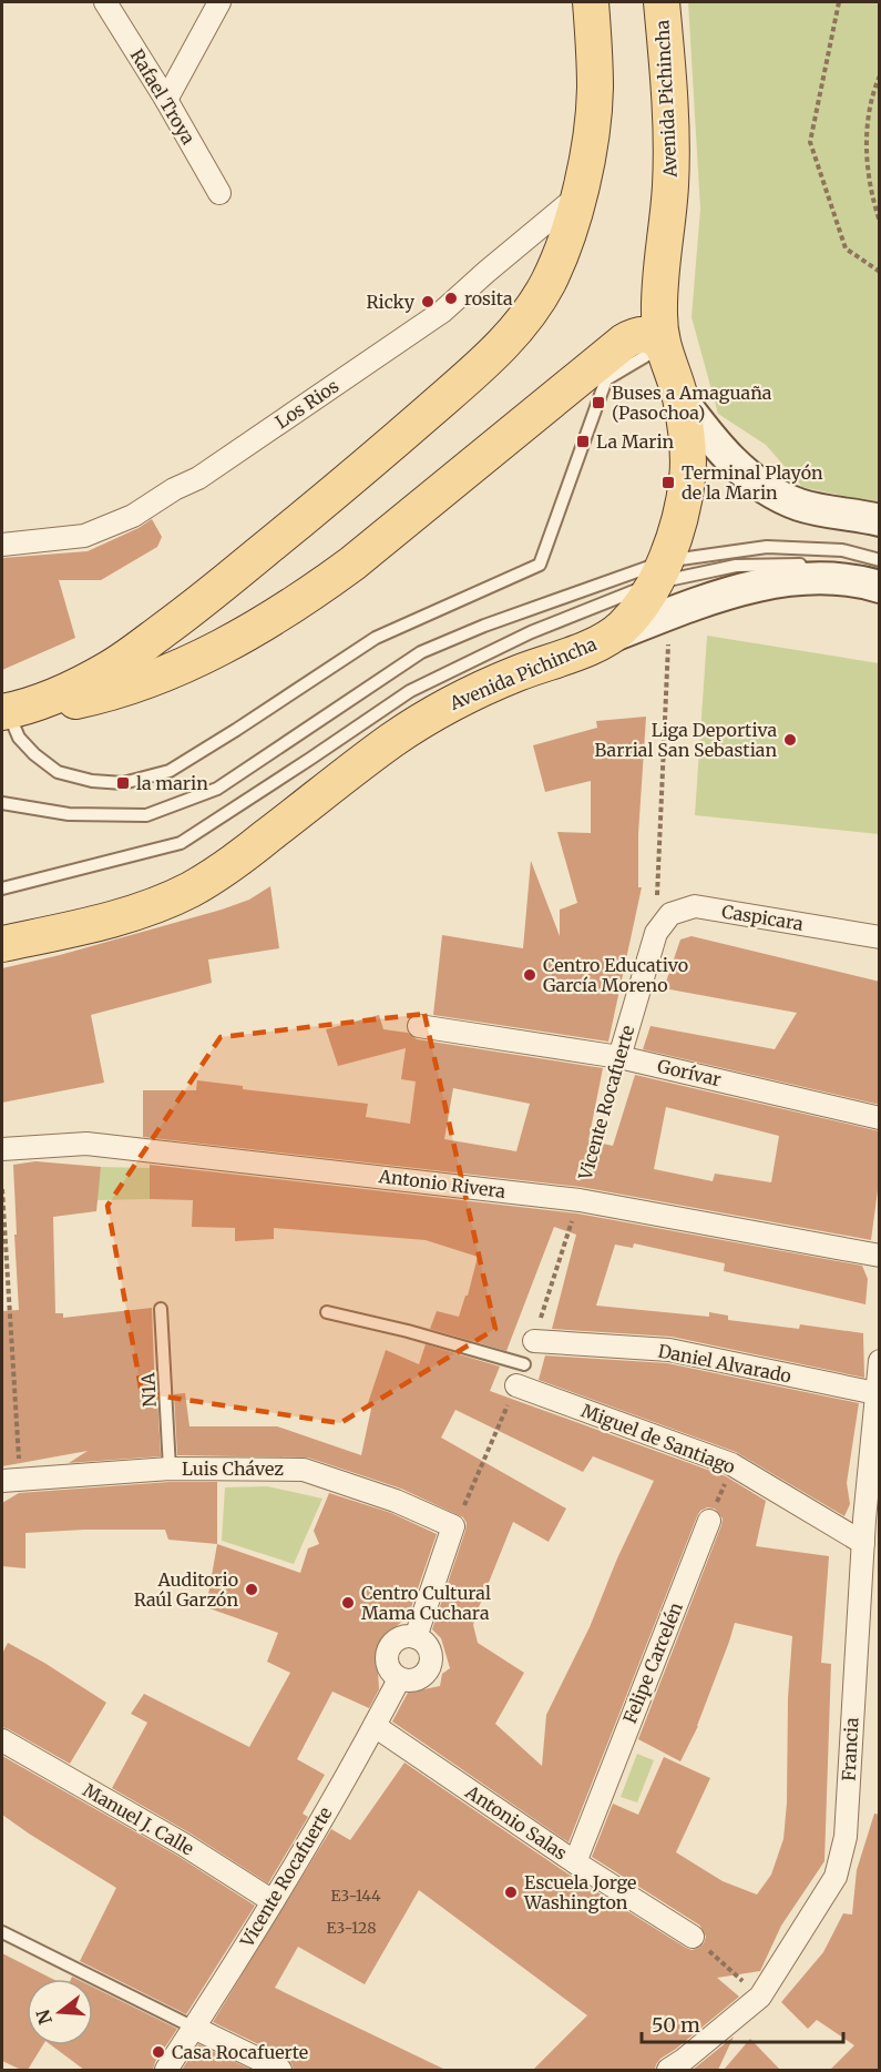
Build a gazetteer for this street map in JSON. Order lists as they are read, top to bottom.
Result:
{
  "streets": {
    "main road": ["Avenida Pichincha"],
    "street": [
      "Rafael Troya",
      "Los Rios",
      "Caspicara",
      "Gorívar",
      "Vicente Rocafuerte",
      "Antonio Rivera",
      "Daniel Alvarado",
      "Miguel de Santiago",
      "Luis Chávez",
      "Felipe Carcelén",
      "Francia",
      "Manuel J. Calle",
      "Antonio Salas"
    ],
    "lane": ["N1A"]
  },
  "crossings": [
    ["Caspicara", "Vicente Rocafuerte"],
    ["Gorívar", "Vicente Rocafuerte"],
    ["Vicente Rocafuerte", "Antonio Rivera"],
    ["Vicente Rocafuerte", "Daniel Alvarado"],
    ["Vicente Rocafuerte", "Manuel J. Calle"],
    ["Vicente Rocafuerte", "Antonio Salas"],
    ["Daniel Alvarado", "Francia"],
    ["N1A", "Luis Chávez"],
    ["Miguel de Santiago", "Francia"],
    ["Felipe Carcelén", "Antonio Salas"]
  ],
  "places": {
    "other": [
      "rosita",
      "Ricky",
      "Liga Deportiva Barrial San Sebastian",
      "Centro Educativo García Moreno",
      "Auditorio Raúl Garzón",
      "Centro Cultural Mama Cuchara",
      "Escuela Jorge Washington",
      "Casa Rocafuerte"
    ],
    "transit": [
      "Buses a Amaguaña (Pasochoa)",
      "La Marin",
      "Terminal Playón de la Marin",
      "la marin"
    ]
  },
  "house_numbers": ["E3-144", "E3-128"],
  "scale_bar": "50 m",
  "north": "left"
}
